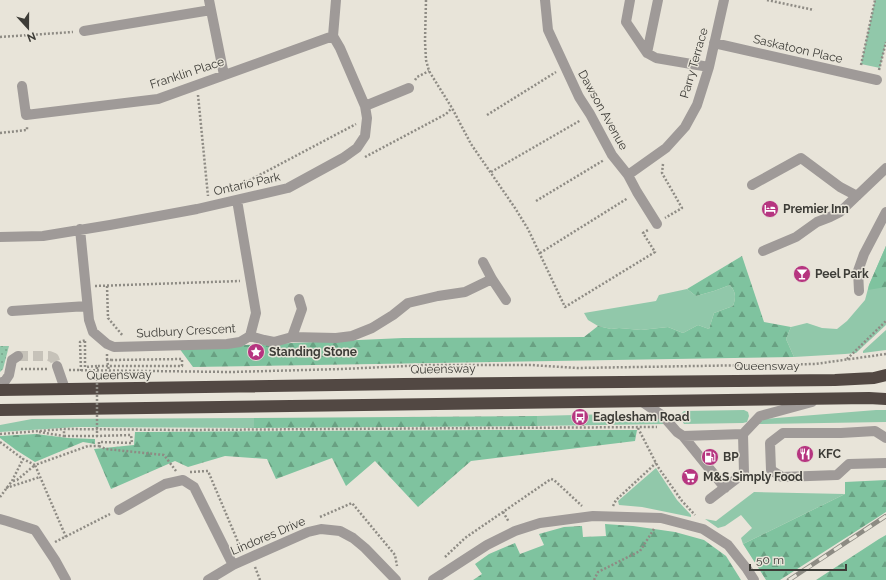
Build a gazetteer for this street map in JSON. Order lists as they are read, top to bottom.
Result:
{
  "streets": {
    "highway": ["Queensway"],
    "street": [
      "Saskatoon Place",
      "Parry Terrace",
      "Franklin Place",
      "Dawson Avenue",
      "Ontario Park",
      "Sudbury Crescent",
      "Lindores Drive"
    ]
  },
  "crossings": [
    ["Saskatoon Place", "Parry Terrace"],
    ["Parry Terrace", "Dawson Avenue"],
    ["Franklin Place", "Ontario Park"],
    ["Ontario Park", "Sudbury Crescent"]
  ],
  "places": {
    "hotel": ["Premier Inn"],
    "bar": ["Peel Park"],
    "place": ["Standing Stone"],
    "bus stop": ["Eaglesham Road"],
    "restaurant": ["KFC"],
    "fuel station": ["BP"],
    "supermarket": ["M&S Simply Food"]
  },
  "scale_bar": "50 m",
  "north": "bottom"
}
